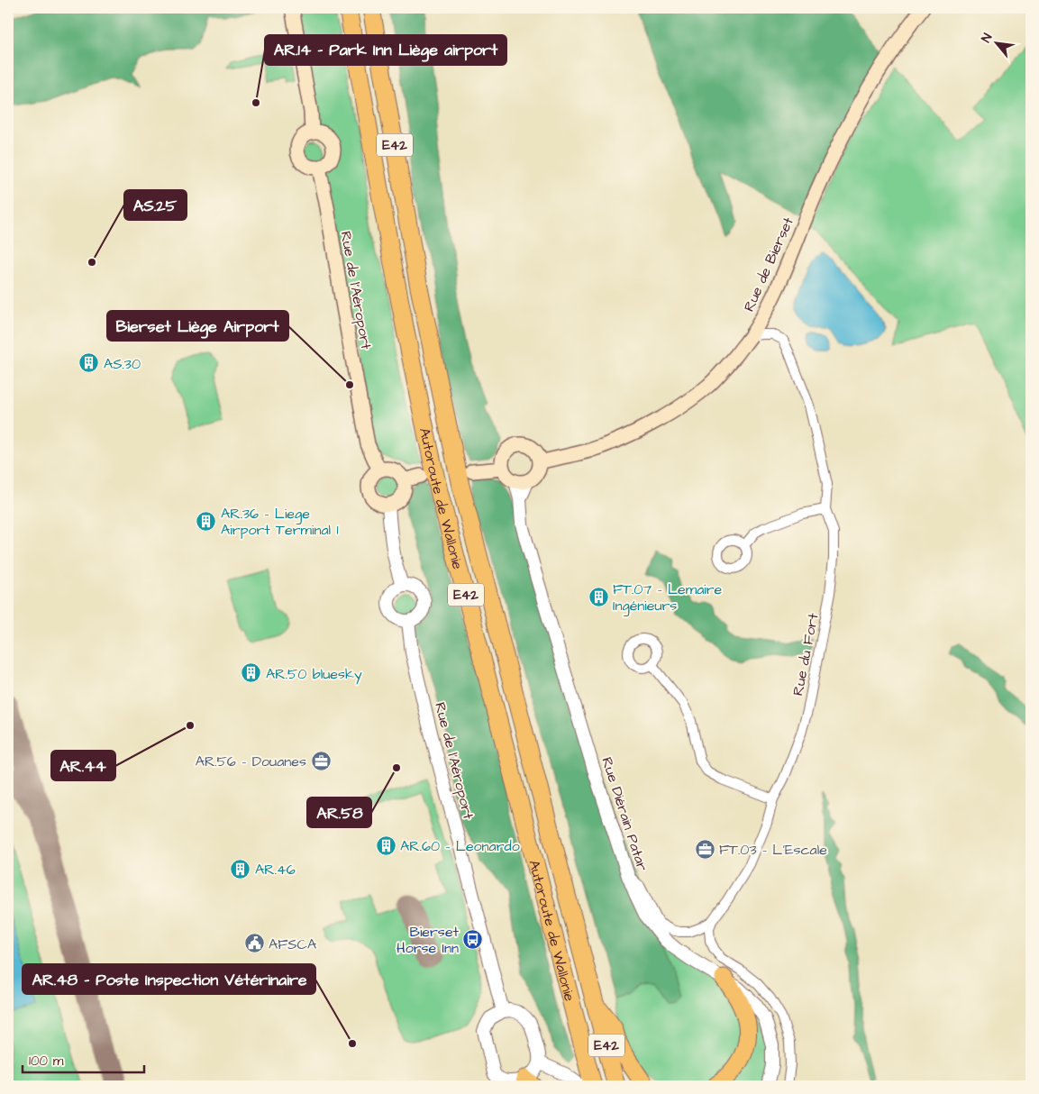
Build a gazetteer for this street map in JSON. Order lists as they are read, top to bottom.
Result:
{
  "streets": {
    "highway": ["E42", "Autoroute de Wallonie"],
    "main road": ["Rue de Bierset", "Rue de l'Aéroport"],
    "street": ["Rue du Fort", "Rue Diérain Patar"]
  },
  "crossings": [
    ["Rue de Bierset", "Rue du Fort"],
    ["Rue de Bierset", "Rue Diérain Patar"]
  ],
  "places": {
    "other": [
      "AR.14 - Park Inn Liège airport",
      "AS.25",
      "Bierset Liège Airport",
      "AR.44",
      "AR.58",
      "AR.48 - Poste Inspection Vétérinaire"
    ],
    "building": [
      "AS.30",
      "AR.36 - Liege Airport Terminal 1",
      "FT.07 - Lemaire Ingénieurs",
      "AR.50 bluesky",
      "AR.60 - Leonardo",
      "AR.46"
    ],
    "office": ["AR.56 - Douanes", "FT.03 - L'Escale"],
    "bus stop": ["Bierset Horse Inn"],
    "public building": ["AFSCA"]
  },
  "scale_bar": "100 m",
  "north": "top left"
}
